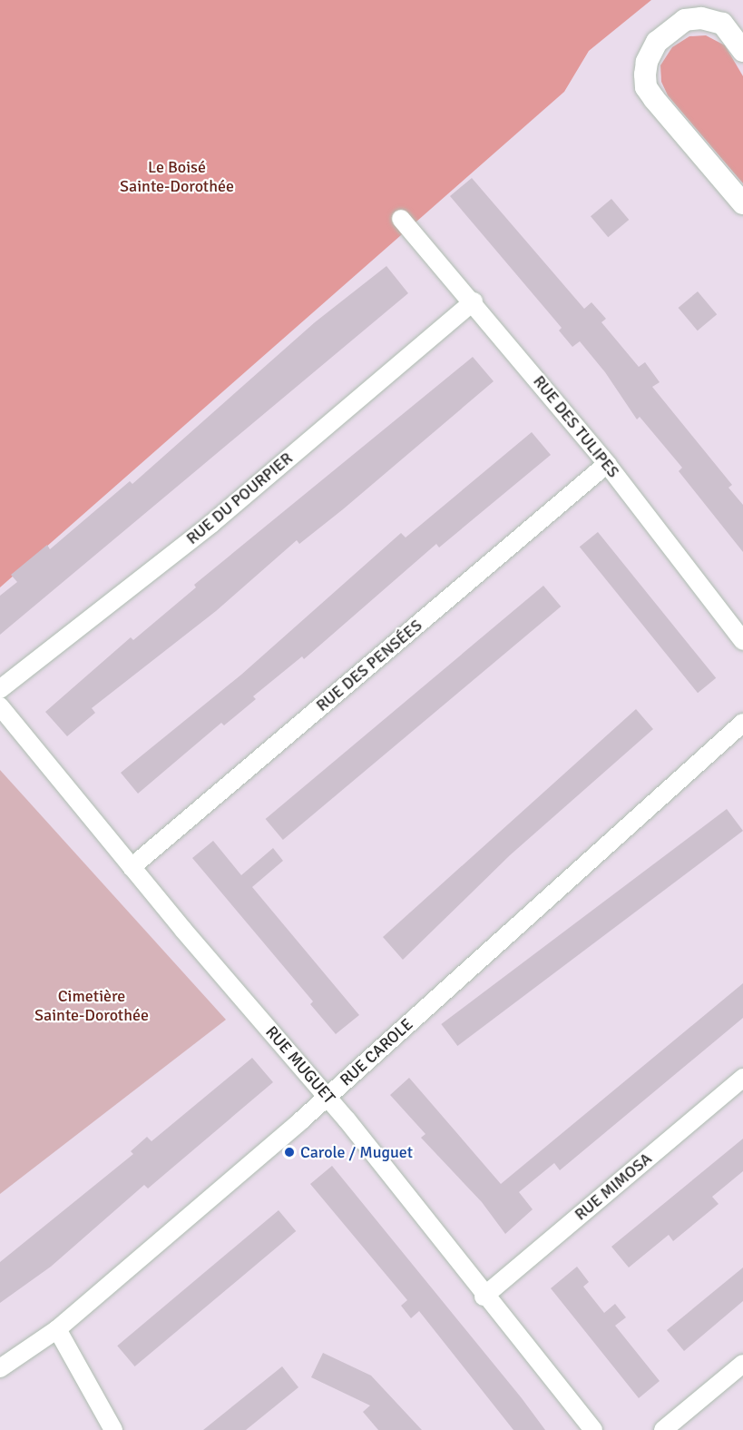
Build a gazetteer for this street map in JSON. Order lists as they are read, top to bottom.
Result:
{
  "streets": {
    "street": [
      "RUE DES TULIPES",
      "RUE DU POURPIER",
      "RUE DES PENSÉES",
      "RUE CAROLE",
      "RUE MUGUET",
      "RUE MIMOSA"
    ]
  },
  "crossings": [
    ["RUE DES TULIPES", "RUE DU POURPIER"],
    ["RUE DES TULIPES", "RUE DES PENSÉES"],
    ["RUE DES PENSÉES", "RUE MUGUET"],
    ["RUE CAROLE", "RUE MUGUET"],
    ["RUE MUGUET", "RUE MIMOSA"]
  ],
  "parks": ["Le Boisé Sainte-Dorothée", "Cimetière Sainte-Dorothée"],
  "places": ["Carole / Muguet"]
}
